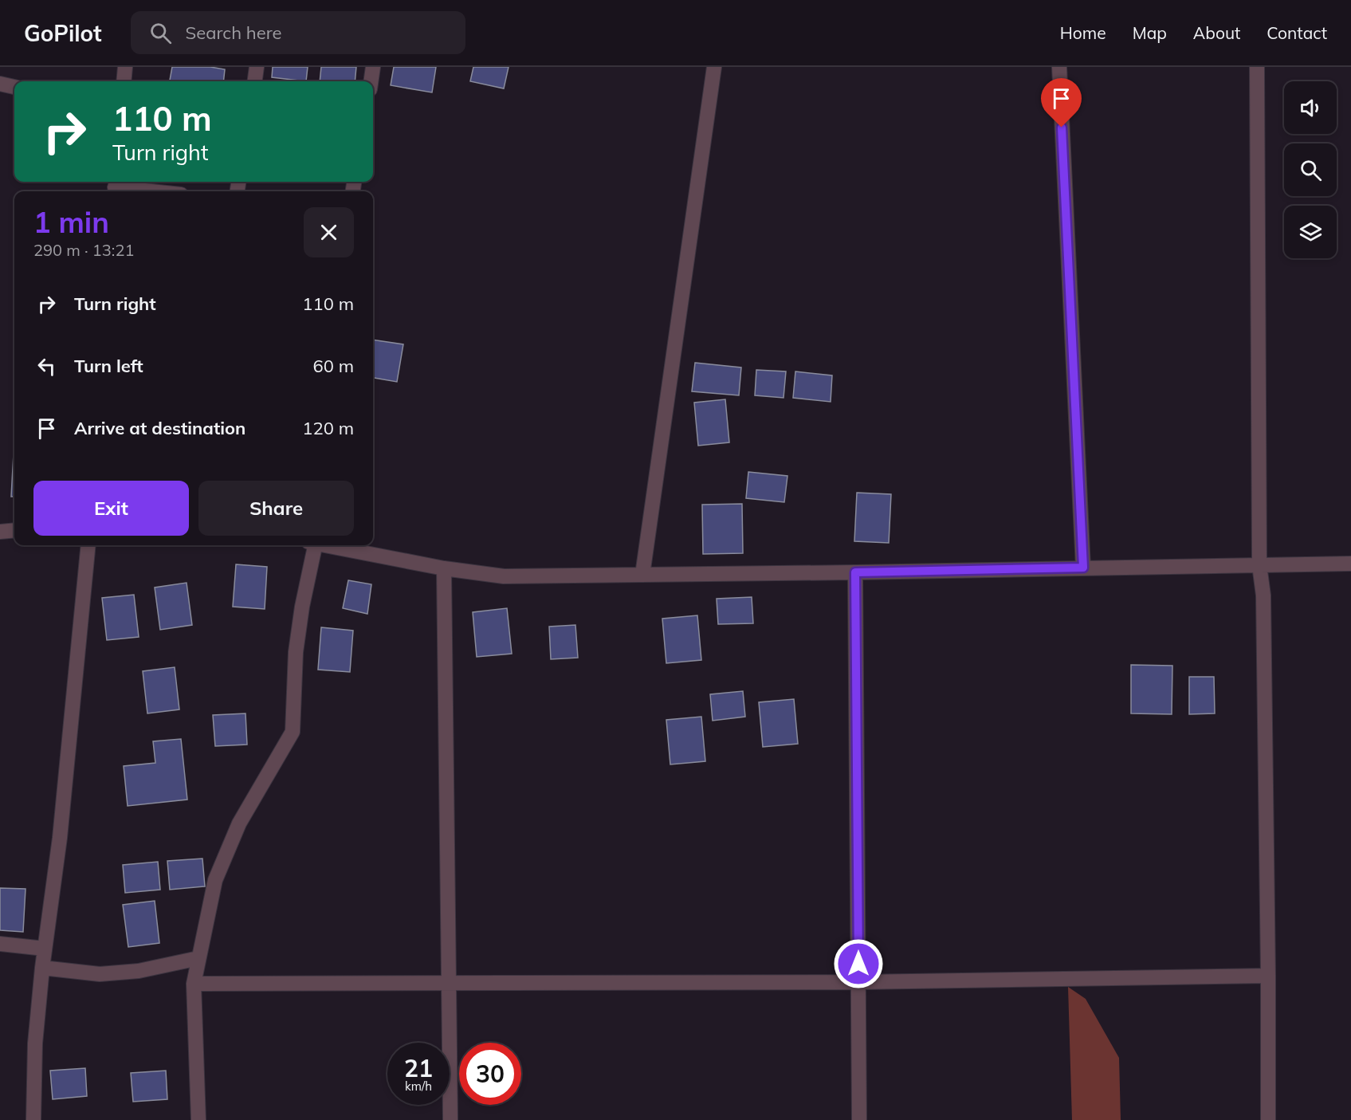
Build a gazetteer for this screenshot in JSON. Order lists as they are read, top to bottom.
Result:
{
  "page": {
    "header": "GoPilot",
    "search": "Search here",
    "nav": [
      "Home",
      "Map",
      "About",
      "Contact"
    ],
    "turn": ["110 m", "Turn right"],
    "heading": ["1 min", "290 m · 13:21"],
    "list": [
      {
        "name": "Turn right",
        "value": "110 m"
      },
      {
        "name": "Turn left",
        "value": "60 m"
      },
      {
        "name": "Arrive at destination",
        "value": "120 m"
      }
    ],
    "buttons": ["Exit", "Share"],
    "speed": "21 km/h",
    "limit": "30"
  }
}
